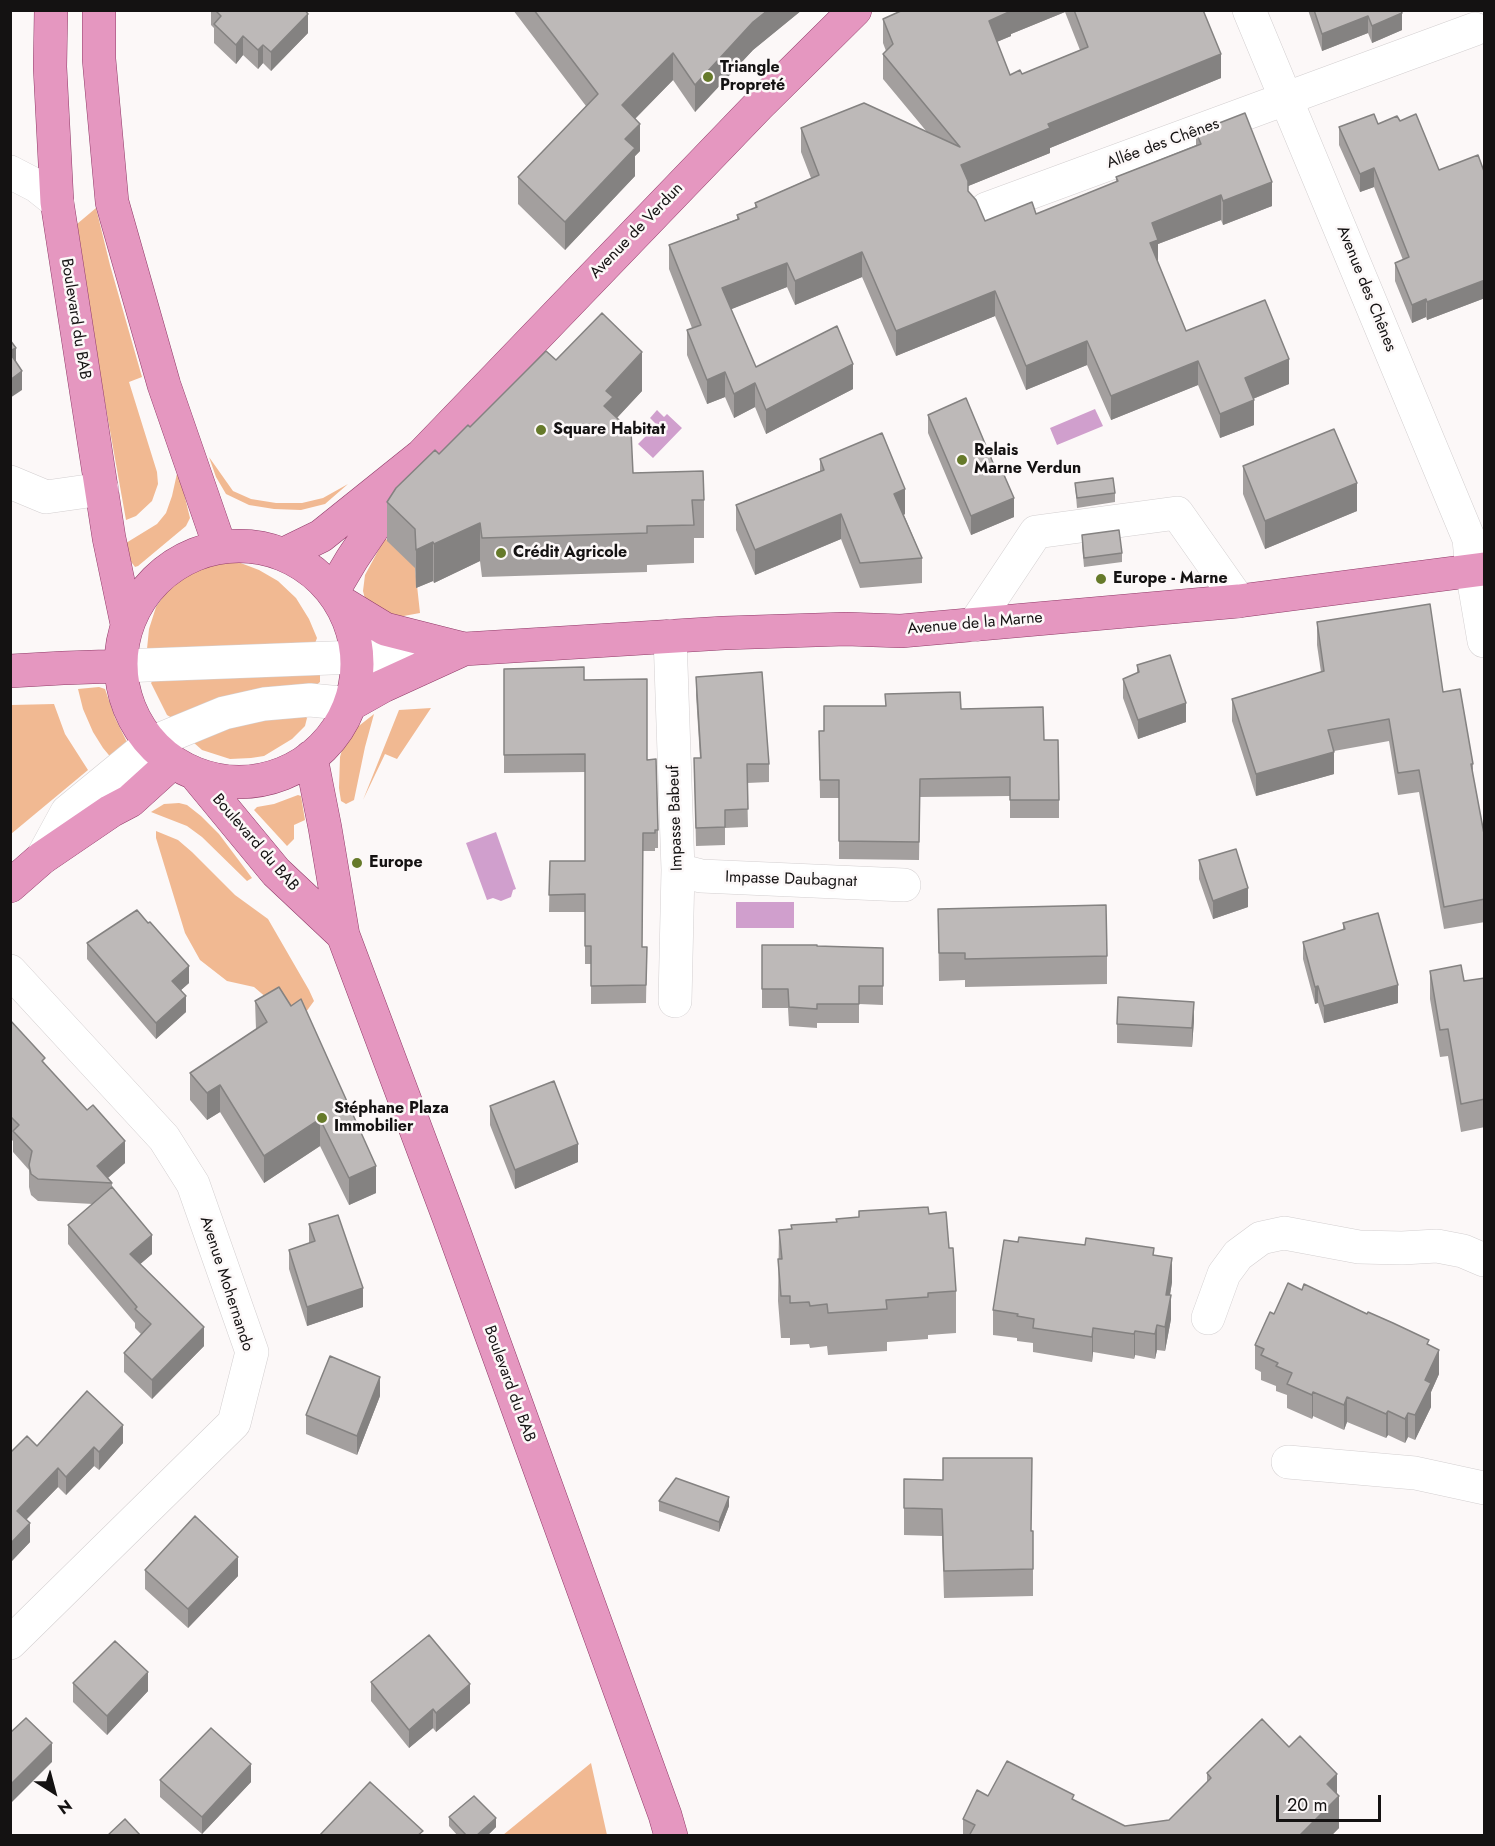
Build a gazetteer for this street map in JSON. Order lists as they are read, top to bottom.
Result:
{
  "streets": {
    "main road": ["Avenue de Verdun", "Boulevard du BAB", "Avenue de la Marne"],
    "street": [
      "Allée des Chênes",
      "Avenue des Chênes",
      "Impasse Babeuf",
      "Impasse Daubagnat",
      "Avenue Mohernando"
    ]
  },
  "crossings": [
    ["Allée des Chênes", "Avenue des Chênes"],
    ["Avenue de Verdun", "Avenue de la Marne"],
    ["Avenue des Chênes", "Avenue de la Marne"],
    ["Avenue de la Marne", "Impasse Babeuf"],
    ["Impasse Babeuf", "Impasse Daubagnat"]
  ],
  "places": [
    "Triangle Propreté",
    "Square Habitat",
    "Relais Marne Verdun",
    "Crédit Agricole",
    "Europe - Marne",
    "Europe",
    "Stéphane Plaza Immobilier"
  ],
  "scale_bar": "20 m",
  "north": "bottom right"
}
